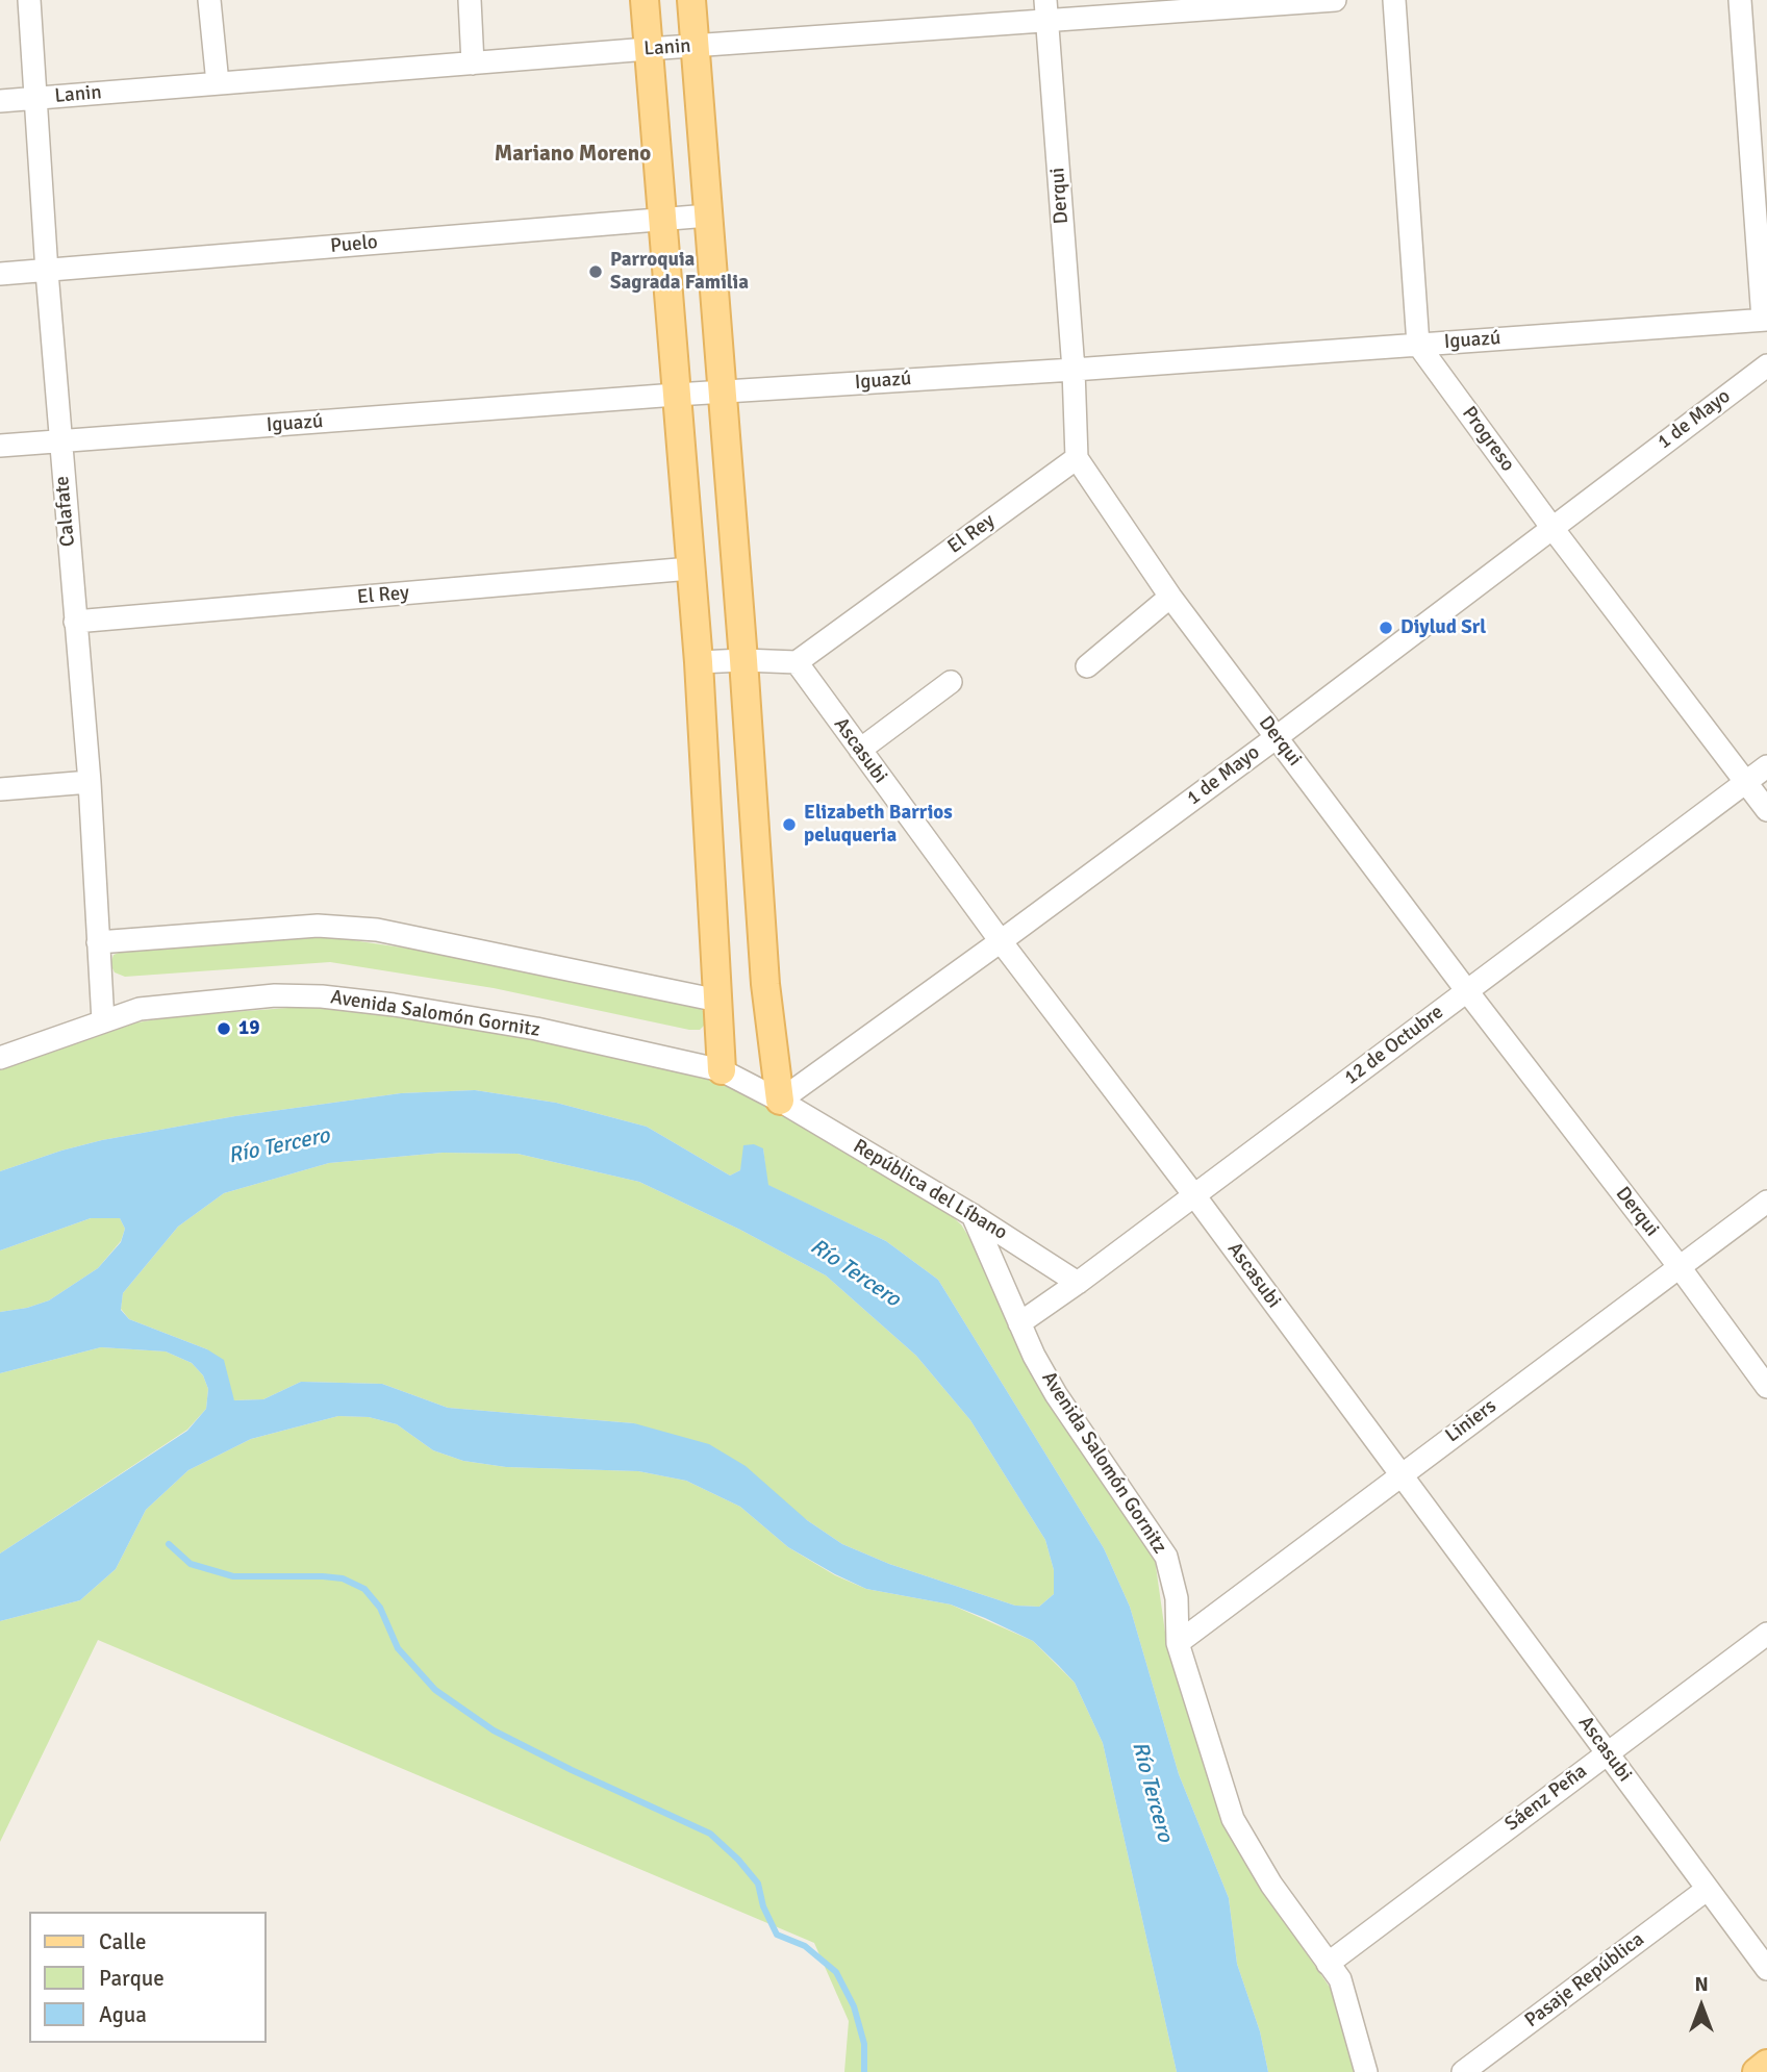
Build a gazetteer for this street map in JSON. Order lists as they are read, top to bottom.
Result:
{
  "streets": {
    "street": [
      "Lanin",
      "Derqui",
      "Puelo",
      "Iguazú",
      "1 de Mayo",
      "Progreso",
      "Calafate",
      "El Rey",
      "Ascasubi",
      "Avenida Salomón Gornitz",
      "12 de Octubre",
      "República del Líbano",
      "Liniers",
      "Sáenz Peña",
      "Pasaje República"
    ]
  },
  "crossings": [
    ["Lanin", "Derqui"],
    ["Lanin", "Calafate"],
    ["Derqui", "Iguazú"],
    ["Derqui", "1 de Mayo"],
    ["Derqui", "El Rey"],
    ["Derqui", "12 de Octubre"],
    ["Derqui", "Liniers"],
    ["Puelo", "Calafate"],
    ["Iguazú", "Progreso"],
    ["Iguazú", "Calafate"],
    ["1 de Mayo", "Progreso"],
    ["1 de Mayo", "Ascasubi"],
    ["1 de Mayo", "Avenida Salomón Gornitz"],
    ["1 de Mayo", "República del Líbano"],
    ["Progreso", "12 de Octubre"],
    ["Calafate", "El Rey"],
    ["Calafate", "Avenida Salomón Gornitz"],
    ["El Rey", "Ascasubi"],
    ["Ascasubi", "12 de Octubre"],
    ["Ascasubi", "Liniers"],
    ["Ascasubi", "Sáenz Peña"],
    ["Ascasubi", "Pasaje República"],
    ["Avenida Salomón Gornitz", "12 de Octubre"],
    ["Avenida Salomón Gornitz", "República del Líbano"],
    ["Avenida Salomón Gornitz", "Liniers"],
    ["Avenida Salomón Gornitz", "Sáenz Peña"],
    ["12 de Octubre", "República del Líbano"]
  ],
  "districts": ["Mariano Moreno"],
  "water": ["Río Tercero"],
  "places": [
    "Parroquia Sagrada Familia",
    "Diylud Srl",
    "Elizabeth Barrios peluqueria",
    "19"
  ],
  "legend": ["Calle", "Parque", "Agua"],
  "north": "top"
}
